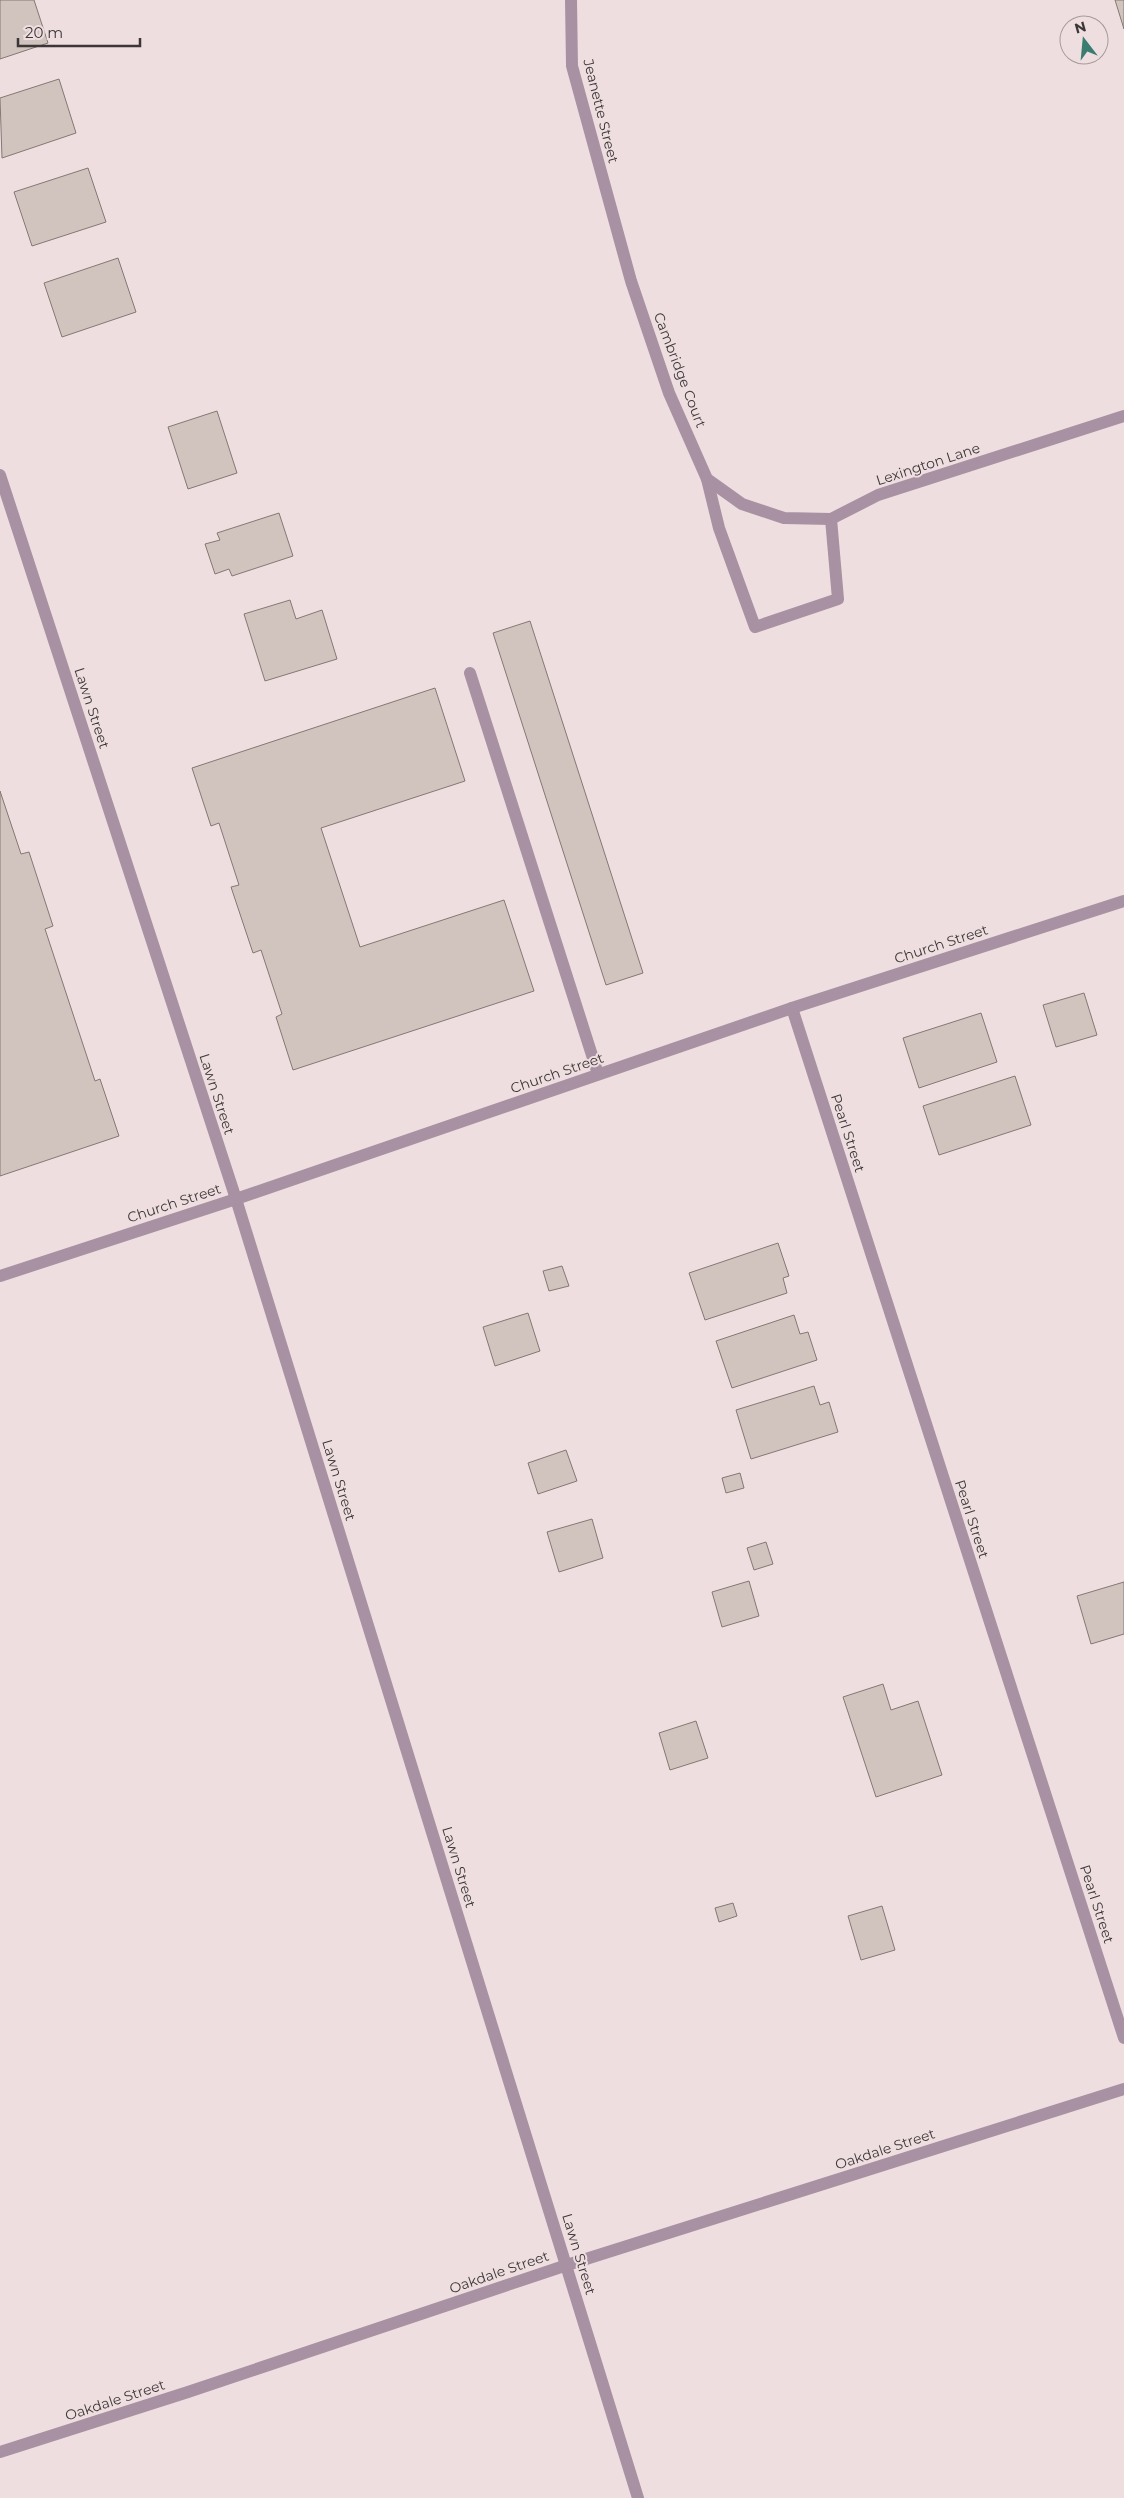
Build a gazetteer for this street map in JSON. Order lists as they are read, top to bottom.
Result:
{
  "streets": {
    "street": [
      "Jeanette Street",
      "Cambridge Court",
      "Lexington Lane",
      "Lawn Street",
      "Church Street",
      "Pearl Street",
      "Oakdale Street"
    ]
  },
  "crossings": [
    ["Jeanette Street", "Cambridge Court"],
    ["Cambridge Court", "Lexington Lane"],
    ["Lawn Street", "Church Street"],
    ["Lawn Street", "Oakdale Street"],
    ["Church Street", "Pearl Street"]
  ],
  "scale_bar": "20 m",
  "north": "top"
}
